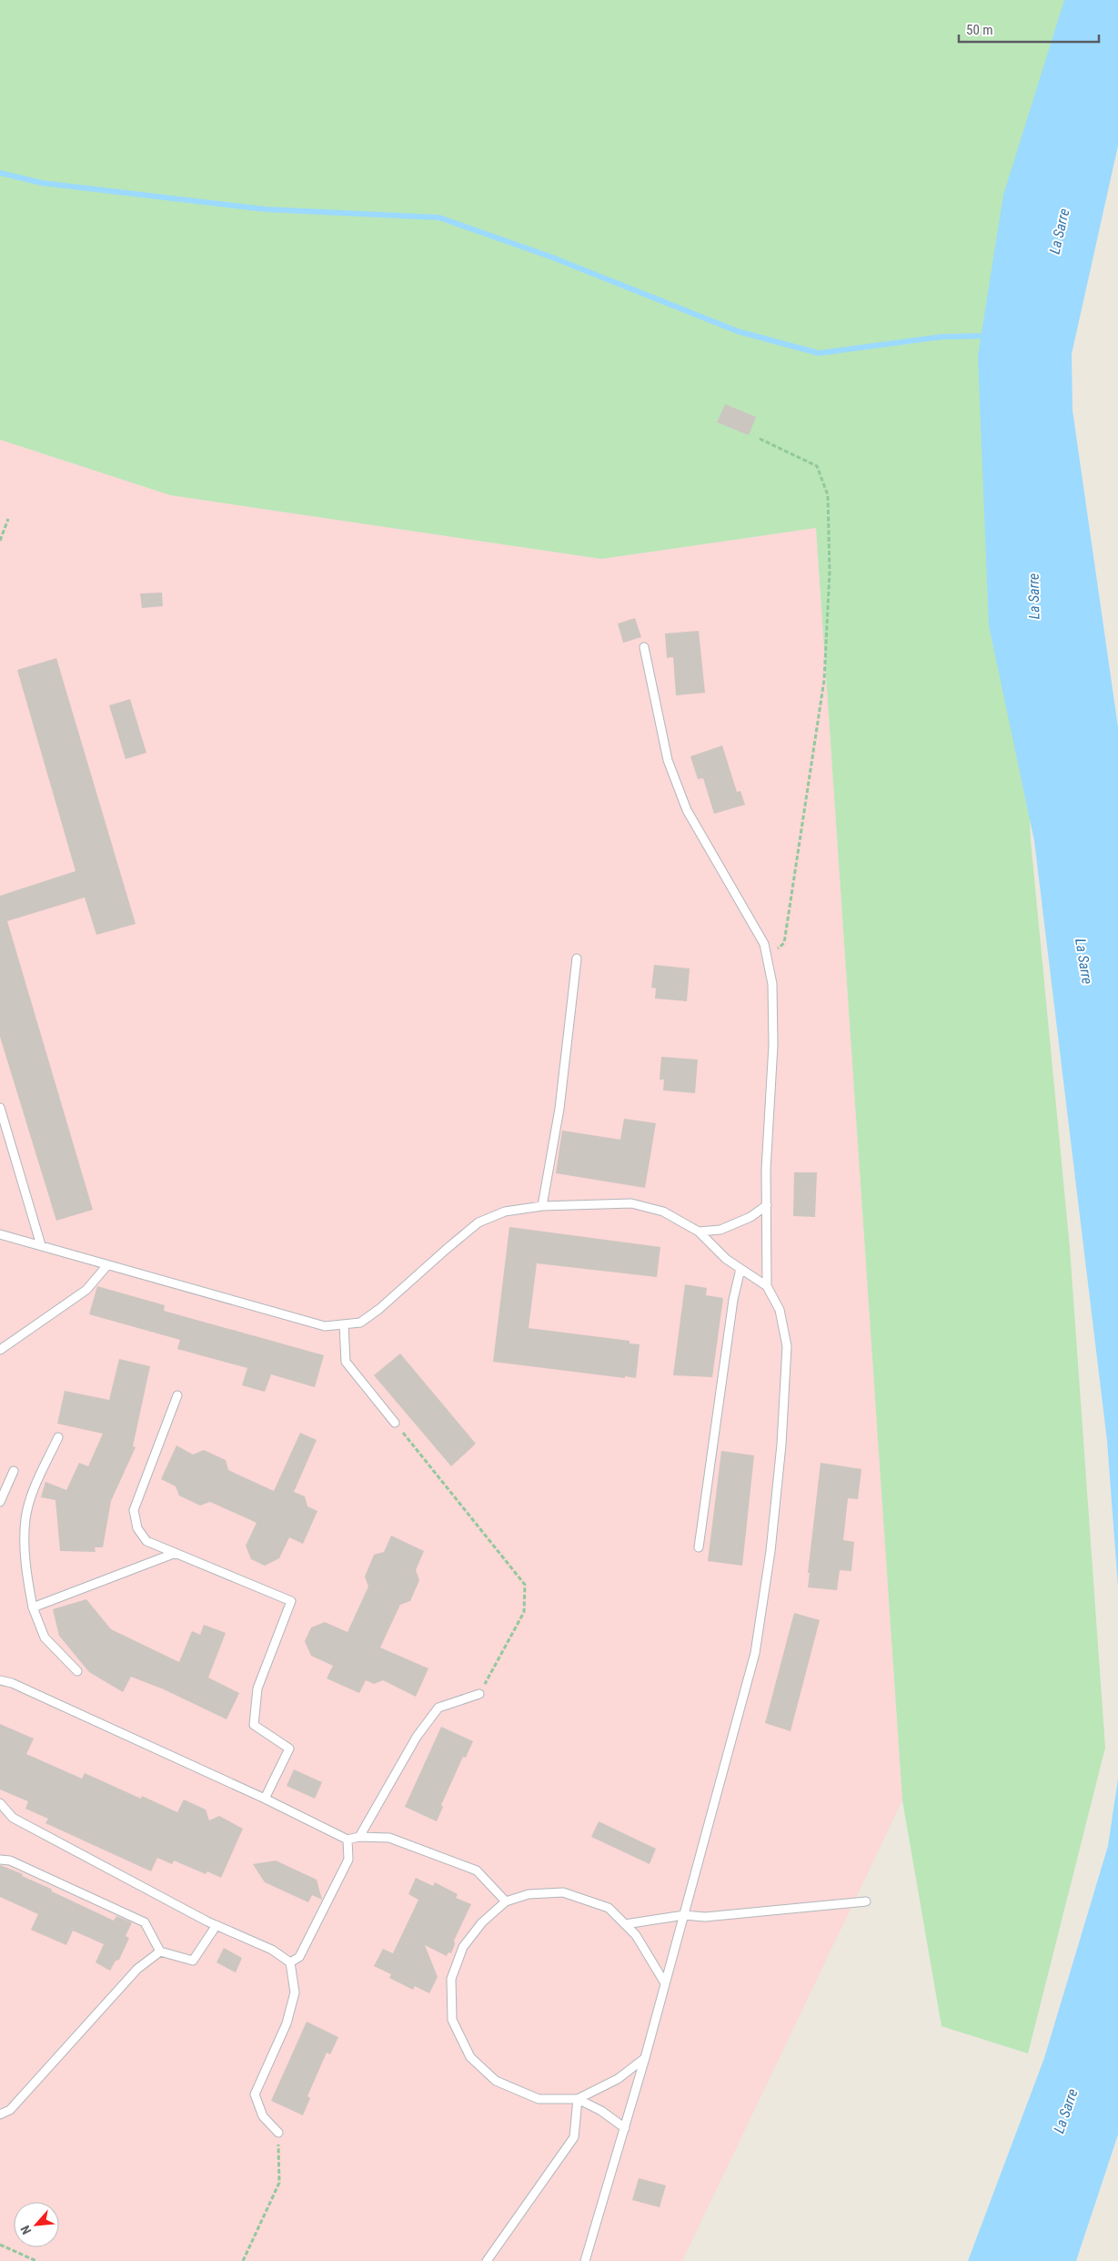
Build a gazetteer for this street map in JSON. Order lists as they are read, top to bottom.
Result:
{
  "water": ["La Sarre"],
  "scale_bar": "50 m",
  "north": "bottom left"
}
